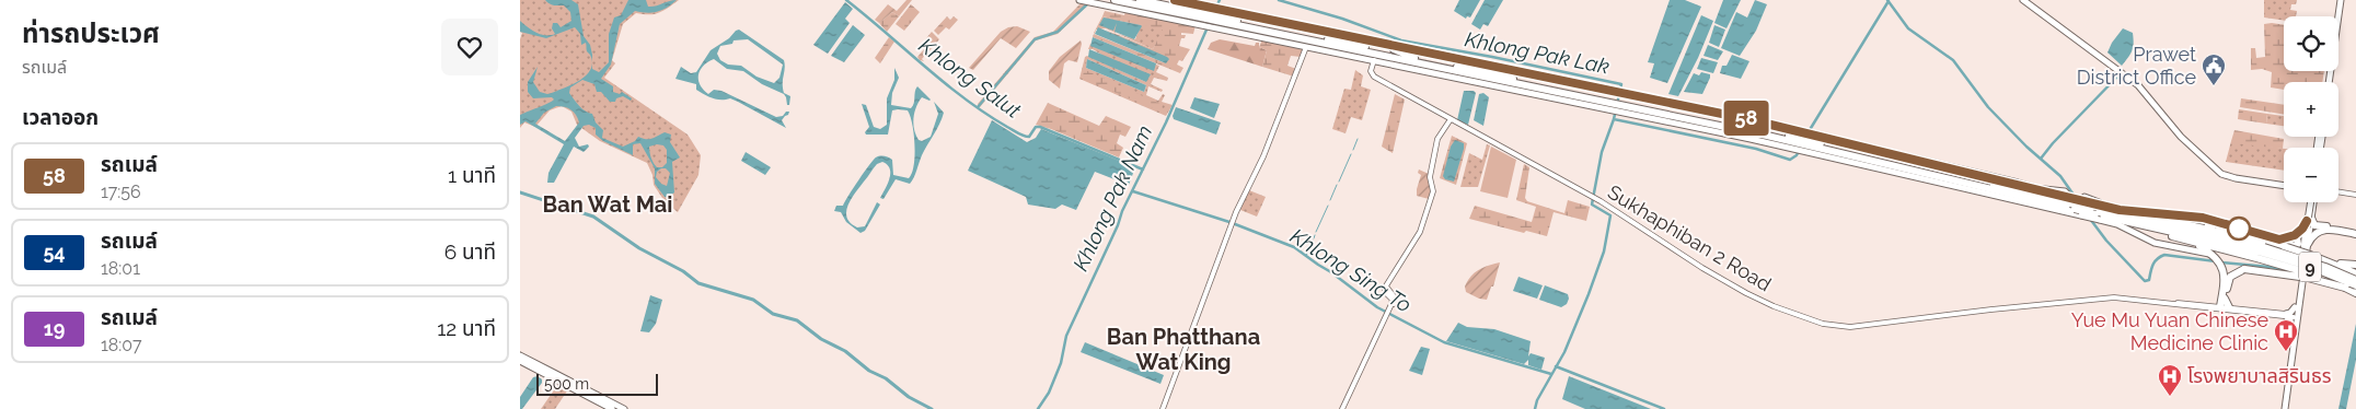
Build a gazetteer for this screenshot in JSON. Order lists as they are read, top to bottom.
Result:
{
  "streets": {
    "highway": ["9"],
    "street": ["Sukhaphiban 2 Road"]
  },
  "districts": ["Ban Wat Mai", "Ban Phatthana Wat King"],
  "water": [
    "Khlong Pak Lak",
    "Khlong Salut",
    "Khlong Pak Nam",
    "Khlong Sing To"
  ],
  "places": {
    "public building": ["Prawet District Office"],
    "hospital": ["Yue Mu Yuan Chinese Medicine Clinic", "โรงพยาบาลสิรินธร"]
  },
  "lines": ["bus line 58"],
  "scale_bar": "500 m",
  "page": {
    "heading": [
      ["ท่ารถประเวศ", "รถเมล์"],
      "เวลาออก"
    ],
    "on_map": "58",
    "map_buttons": ["+", "−"],
    "list": [
      {
        "mark": "58",
        "name": "รถเมล์",
        "note": "17:56",
        "value": "1 นาที"
      },
      {
        "mark": "54",
        "name": "รถเมล์",
        "note": "18:01",
        "value": "6 นาที"
      },
      {
        "mark": "19",
        "name": "รถเมล์",
        "note": "18:07",
        "value": "12 นาที"
      }
    ],
    "scale": "500 m"
  }
}
